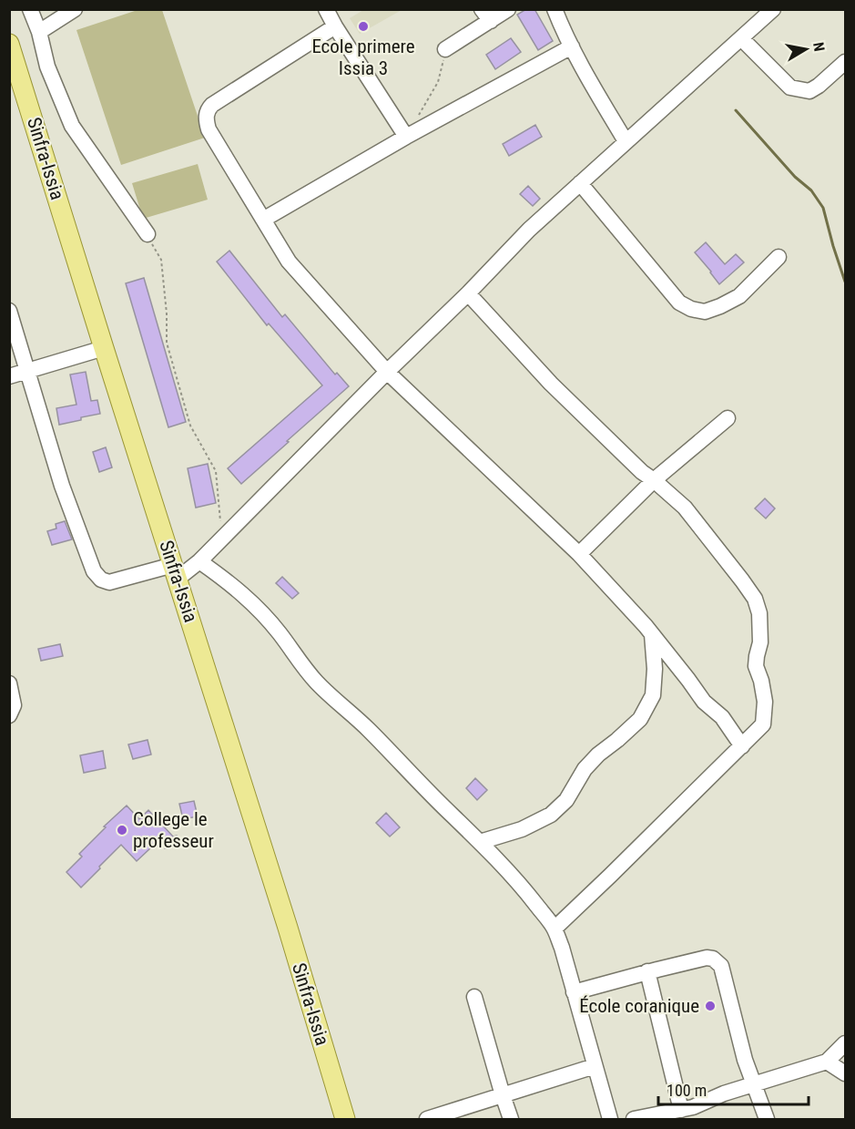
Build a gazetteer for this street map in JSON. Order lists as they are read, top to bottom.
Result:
{
  "streets": {
    "main road": ["Sinfra-Issia"]
  },
  "places": ["Ecole primere Issia 3", "College le professeur", "École coranique"],
  "scale_bar": "100 m",
  "north": "right"
}
